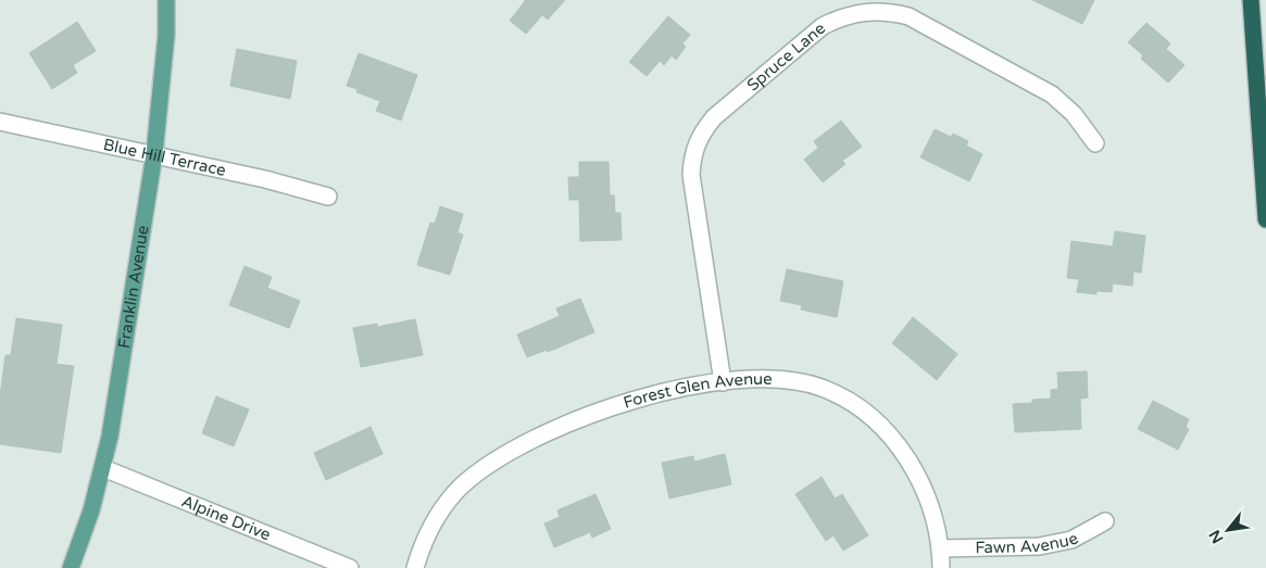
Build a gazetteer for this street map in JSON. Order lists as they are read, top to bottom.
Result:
{
  "streets": {
    "main road": ["Franklin Avenue"],
    "street": [
      "Spruce Lane",
      "Blue Hill Terrace",
      "Forest Glen Avenue",
      "Alpine Drive",
      "Fawn Avenue"
    ]
  },
  "crossings": [
    ["Spruce Lane", "Forest Glen Avenue"],
    ["Blue Hill Terrace", "Franklin Avenue"],
    ["Franklin Avenue", "Alpine Drive"],
    ["Forest Glen Avenue", "Fawn Avenue"]
  ],
  "north": "bottom left"
}
